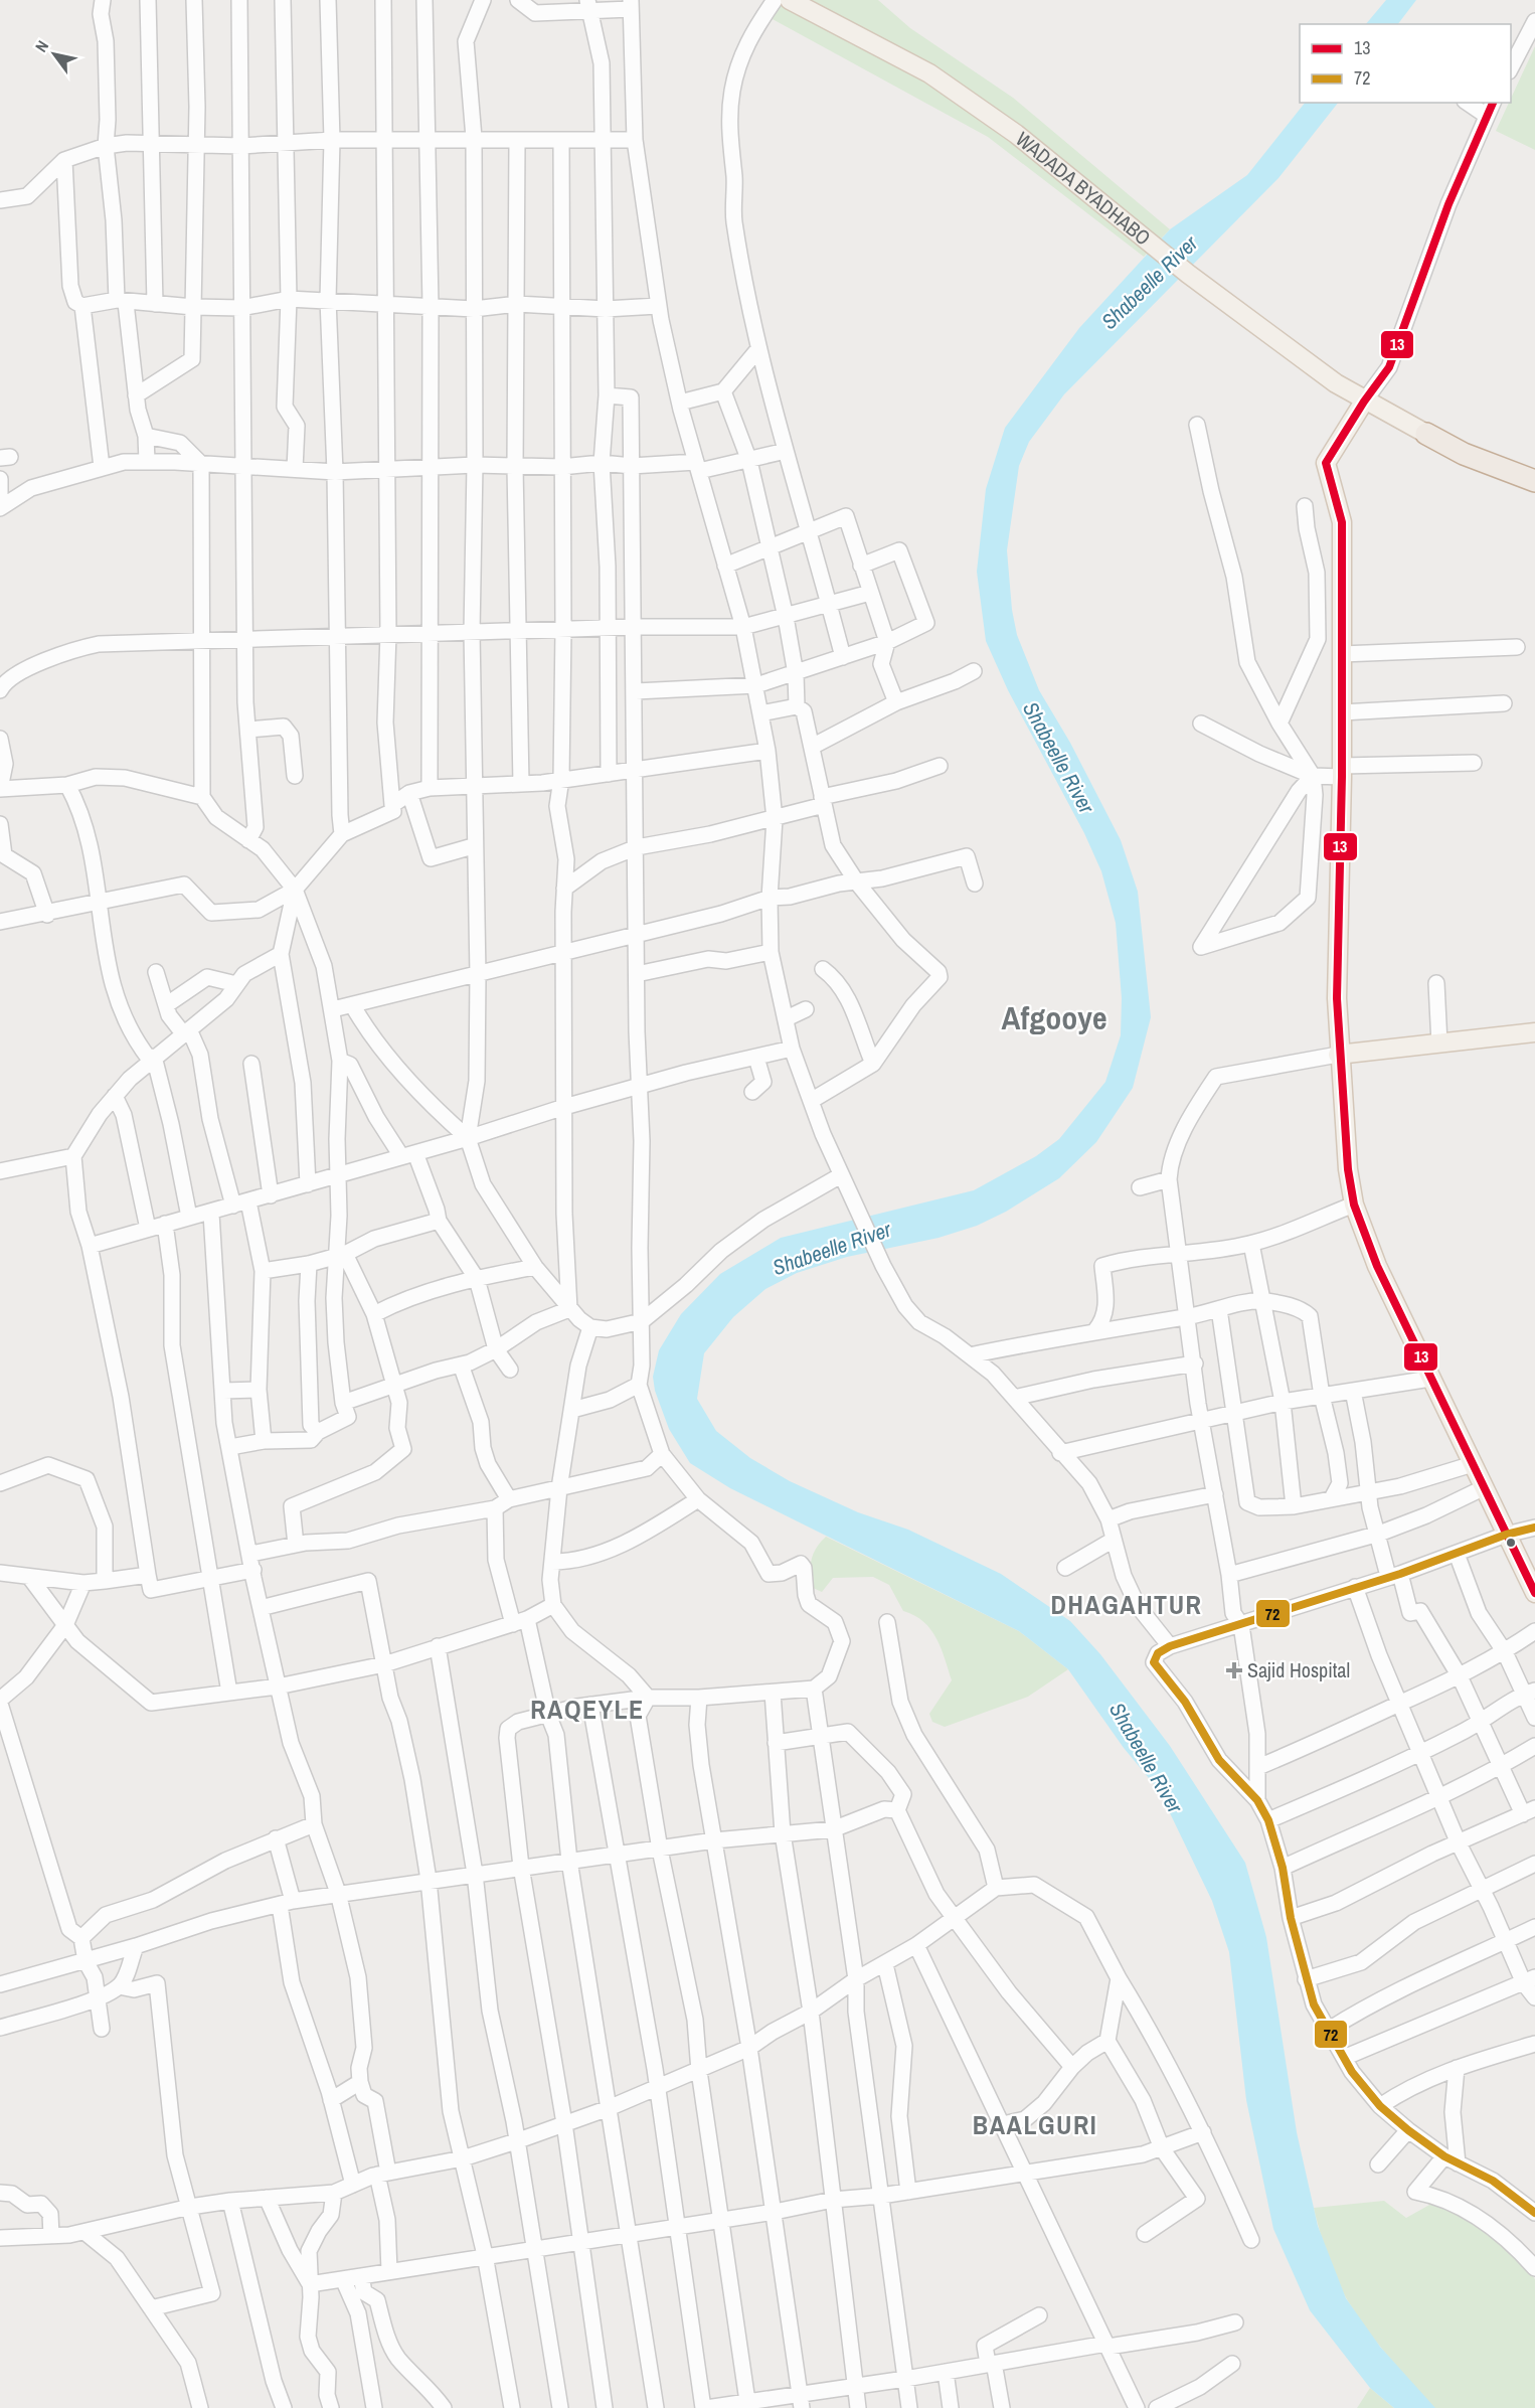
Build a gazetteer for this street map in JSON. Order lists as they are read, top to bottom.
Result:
{
  "streets": {
    "highway": ["WADADA BYADHABO"]
  },
  "districts": [
    "Afgooye",
    "DHAGAHTUR",
    "RAQEYLE",
    "BAALGURI"
  ],
  "water": ["Shabeelle River"],
  "places": {
    "health": ["Sajid Hospital"]
  },
  "lines": ["transit line 13", "transit line 72"],
  "legend": ["13", "72"],
  "north": "top left"
}
